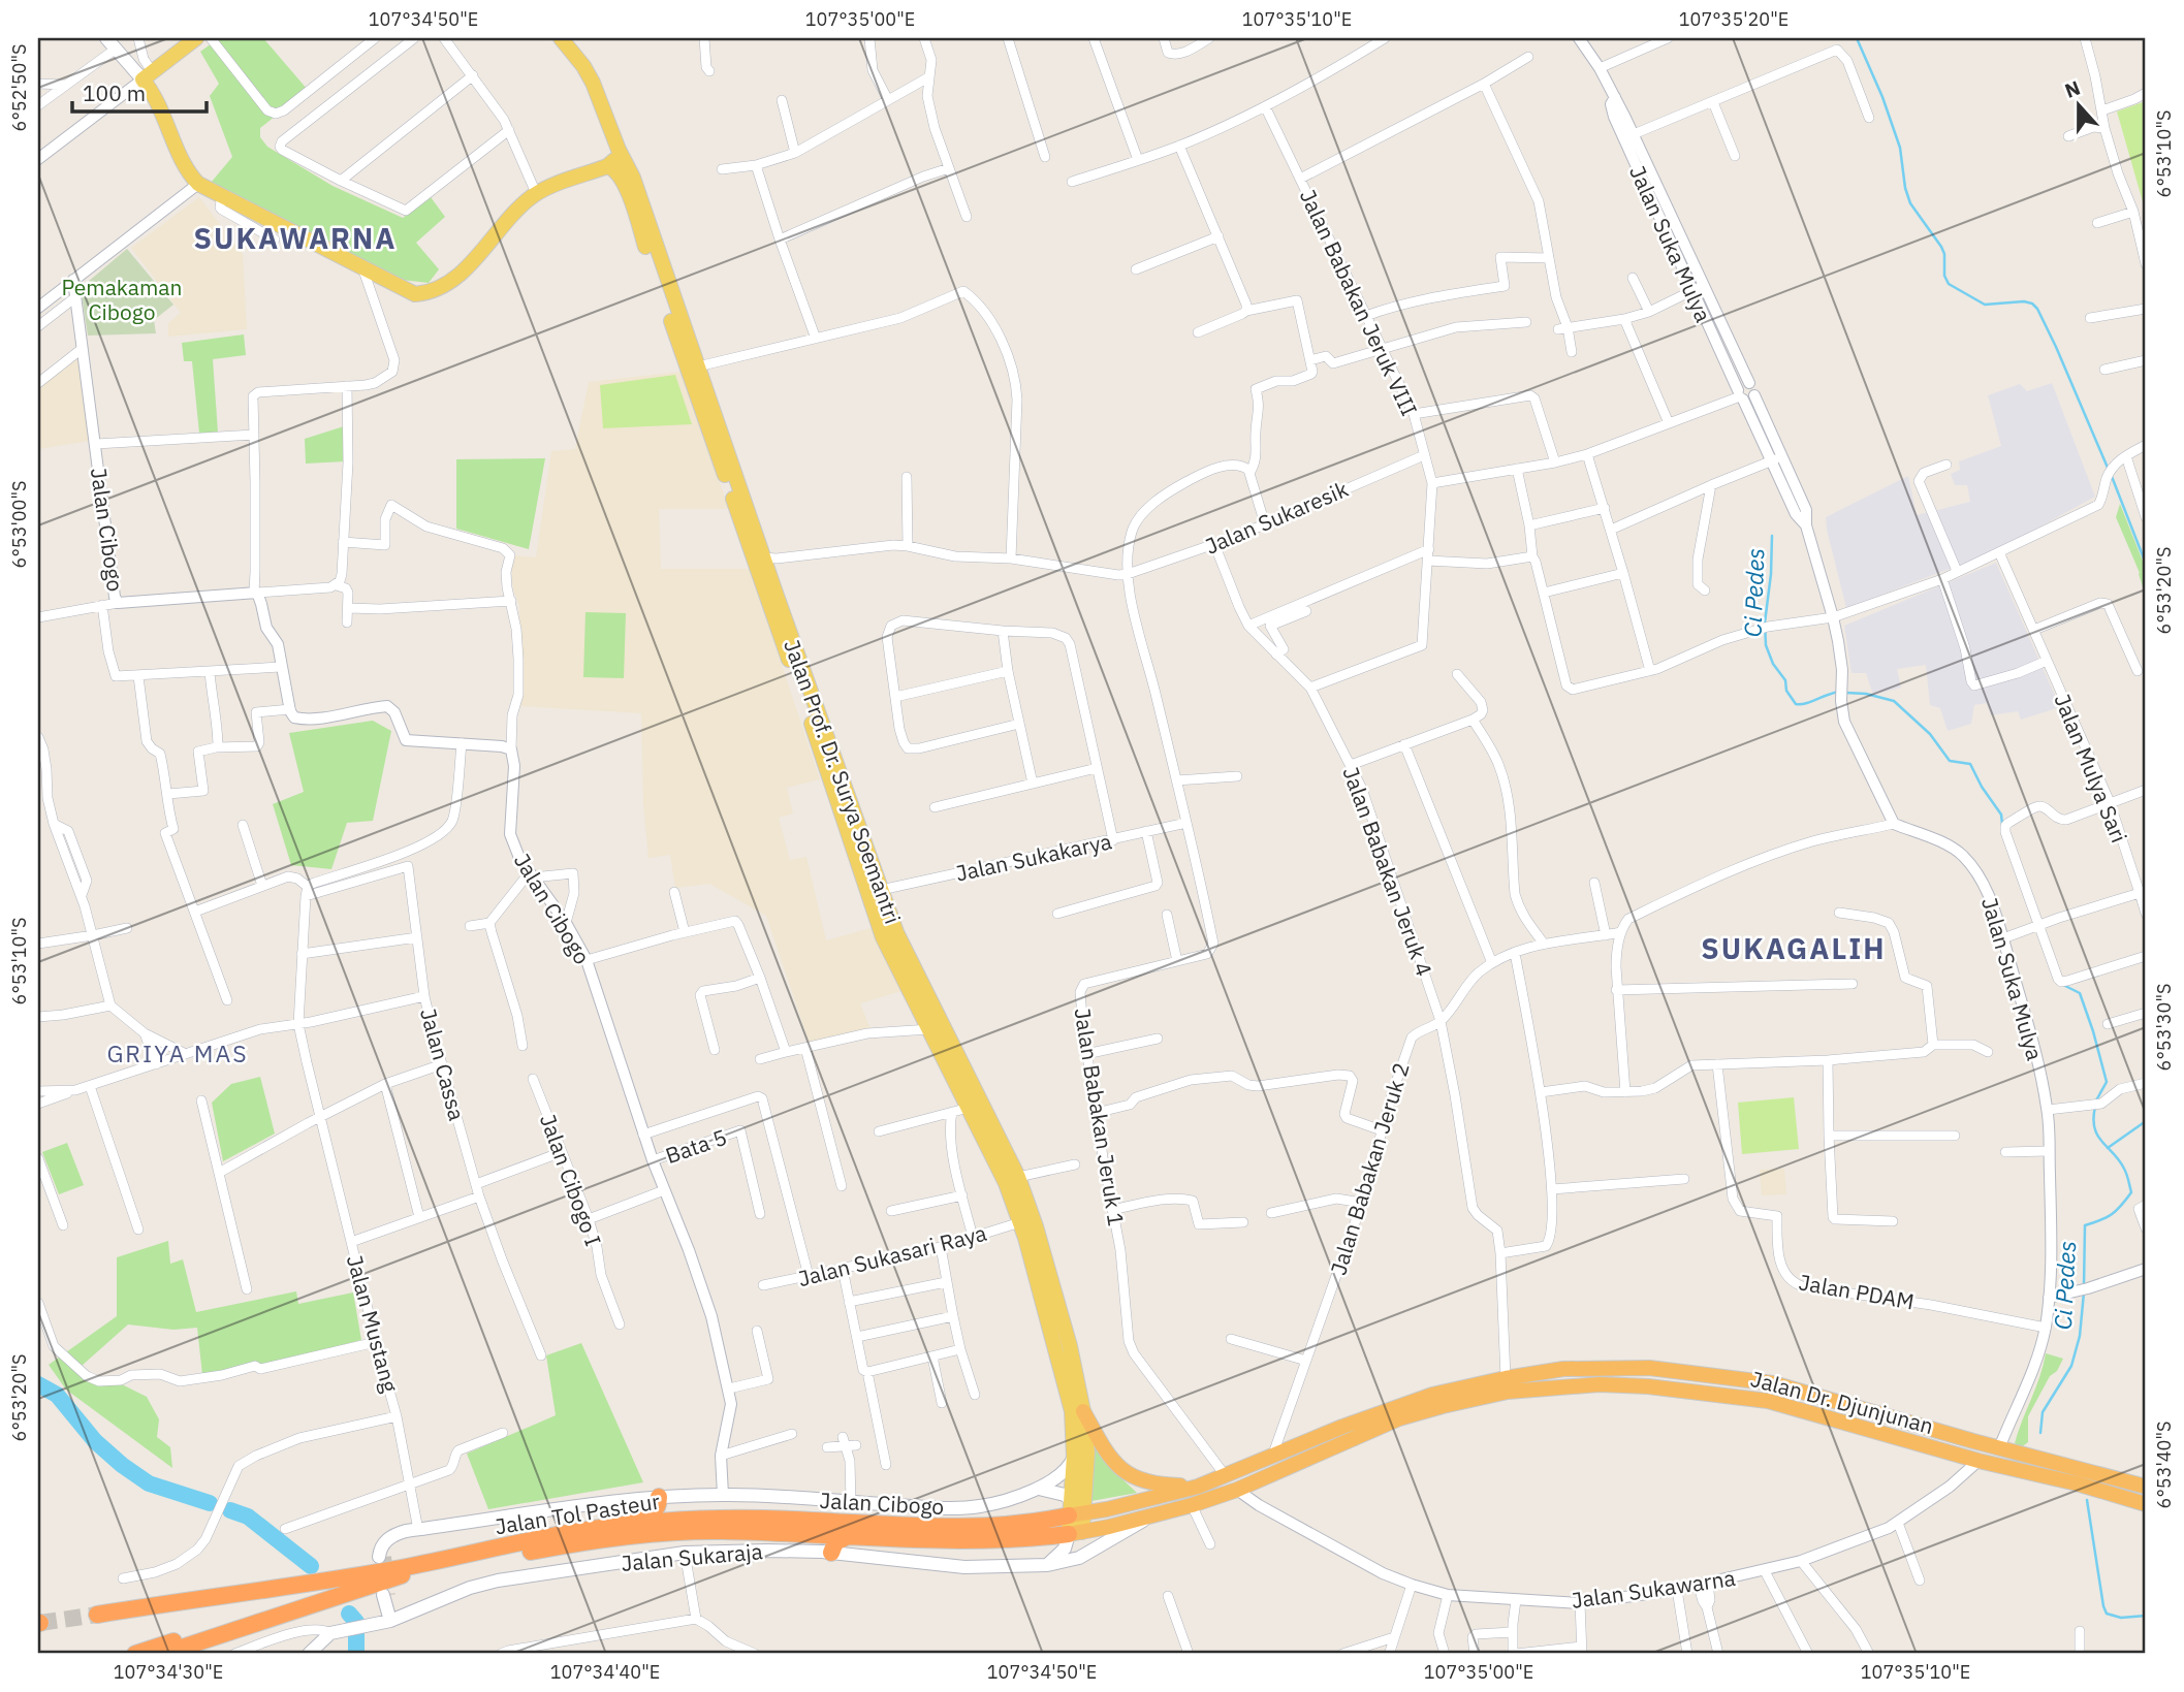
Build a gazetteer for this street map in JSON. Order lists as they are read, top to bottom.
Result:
{
  "streets": {
    "highway": ["Jalan Dr. Djunjunan", "Jalan Tol Pasteur"],
    "main road": ["Jalan Cibogo", "Jalan Prof. Dr. Surya Soemantri", "Jalan Sukaraja"],
    "street": [
      "Jalan Suka Mulya",
      "Jalan Babakan Jeruk VIII",
      "Jalan Sukaresik",
      "Jalan Mulya Sari",
      "Jalan Sukakarya",
      "Jalan Babakan Jeruk 4",
      "Jalan Cassa",
      "Jalan Babakan Jeruk 1",
      "Bata 5",
      "Jalan Babakan Jeruk 2",
      "Jalan Cibogo I",
      "Jalan Sukasari Raya",
      "Jalan PDAM",
      "Jalan Mustang",
      "Jalan Sukawarna"
    ]
  },
  "crossings": [
    ["Jalan Suka Mulya", "Jalan PDAM"],
    ["Jalan Suka Mulya", "Jalan Dr. Djunjunan"],
    ["Jalan Babakan Jeruk VIII", "Jalan Sukaresik"],
    ["Jalan Babakan Jeruk VIII", "Jalan Babakan Jeruk 4"],
    ["Jalan Sukaresik", "Jalan Babakan Jeruk 4"],
    ["Jalan Sukaresik", "Jalan Babakan Jeruk 1"],
    ["Jalan Cibogo", "Jalan Prof. Dr. Surya Soemantri"],
    ["Jalan Cibogo", "Bata 5"],
    ["Jalan Cibogo", "Jalan Mustang"],
    ["Jalan Prof. Dr. Surya Soemantri", "Jalan Sukakarya"],
    ["Jalan Prof. Dr. Surya Soemantri", "Jalan Sukasari Raya"],
    ["Jalan Prof. Dr. Surya Soemantri", "Jalan Dr. Djunjunan"],
    ["Jalan Prof. Dr. Surya Soemantri", "Jalan Tol Pasteur"],
    ["Jalan Sukakarya", "Jalan Babakan Jeruk 1"],
    ["Jalan Babakan Jeruk 4", "Jalan Babakan Jeruk 2"],
    ["Jalan Cassa", "Jalan Mustang"],
    ["Jalan Babakan Jeruk 1", "Jalan Dr. Djunjunan"],
    ["Jalan Babakan Jeruk 2", "Jalan Dr. Djunjunan"],
    ["Jalan Dr. Djunjunan", "Jalan Tol Pasteur"],
    ["Jalan Dr. Djunjunan", "Jalan Sukaraja"],
    ["Jalan Dr. Djunjunan", "Jalan Sukawarna"]
  ],
  "districts": ["SUKAWARNA", "SUKAGALIH", "GRIYA MAS"],
  "water": ["Ci Pedes"],
  "parks": ["Pemakaman Cibogo"],
  "scale_bar": "100 m",
  "north": "top",
  "coordinates": [
    "107°34'50\"E",
    "107°35'00\"E",
    "107°35'10\"E",
    "107°35'20\"E",
    "6°52'50\"S",
    "6°53'10\"S",
    "6°53'00\"S",
    "6°53'20\"S",
    "6°53'30\"S",
    "6°53'40\"S",
    "107°34'30\"E",
    "107°34'40\"E"
  ]
}
